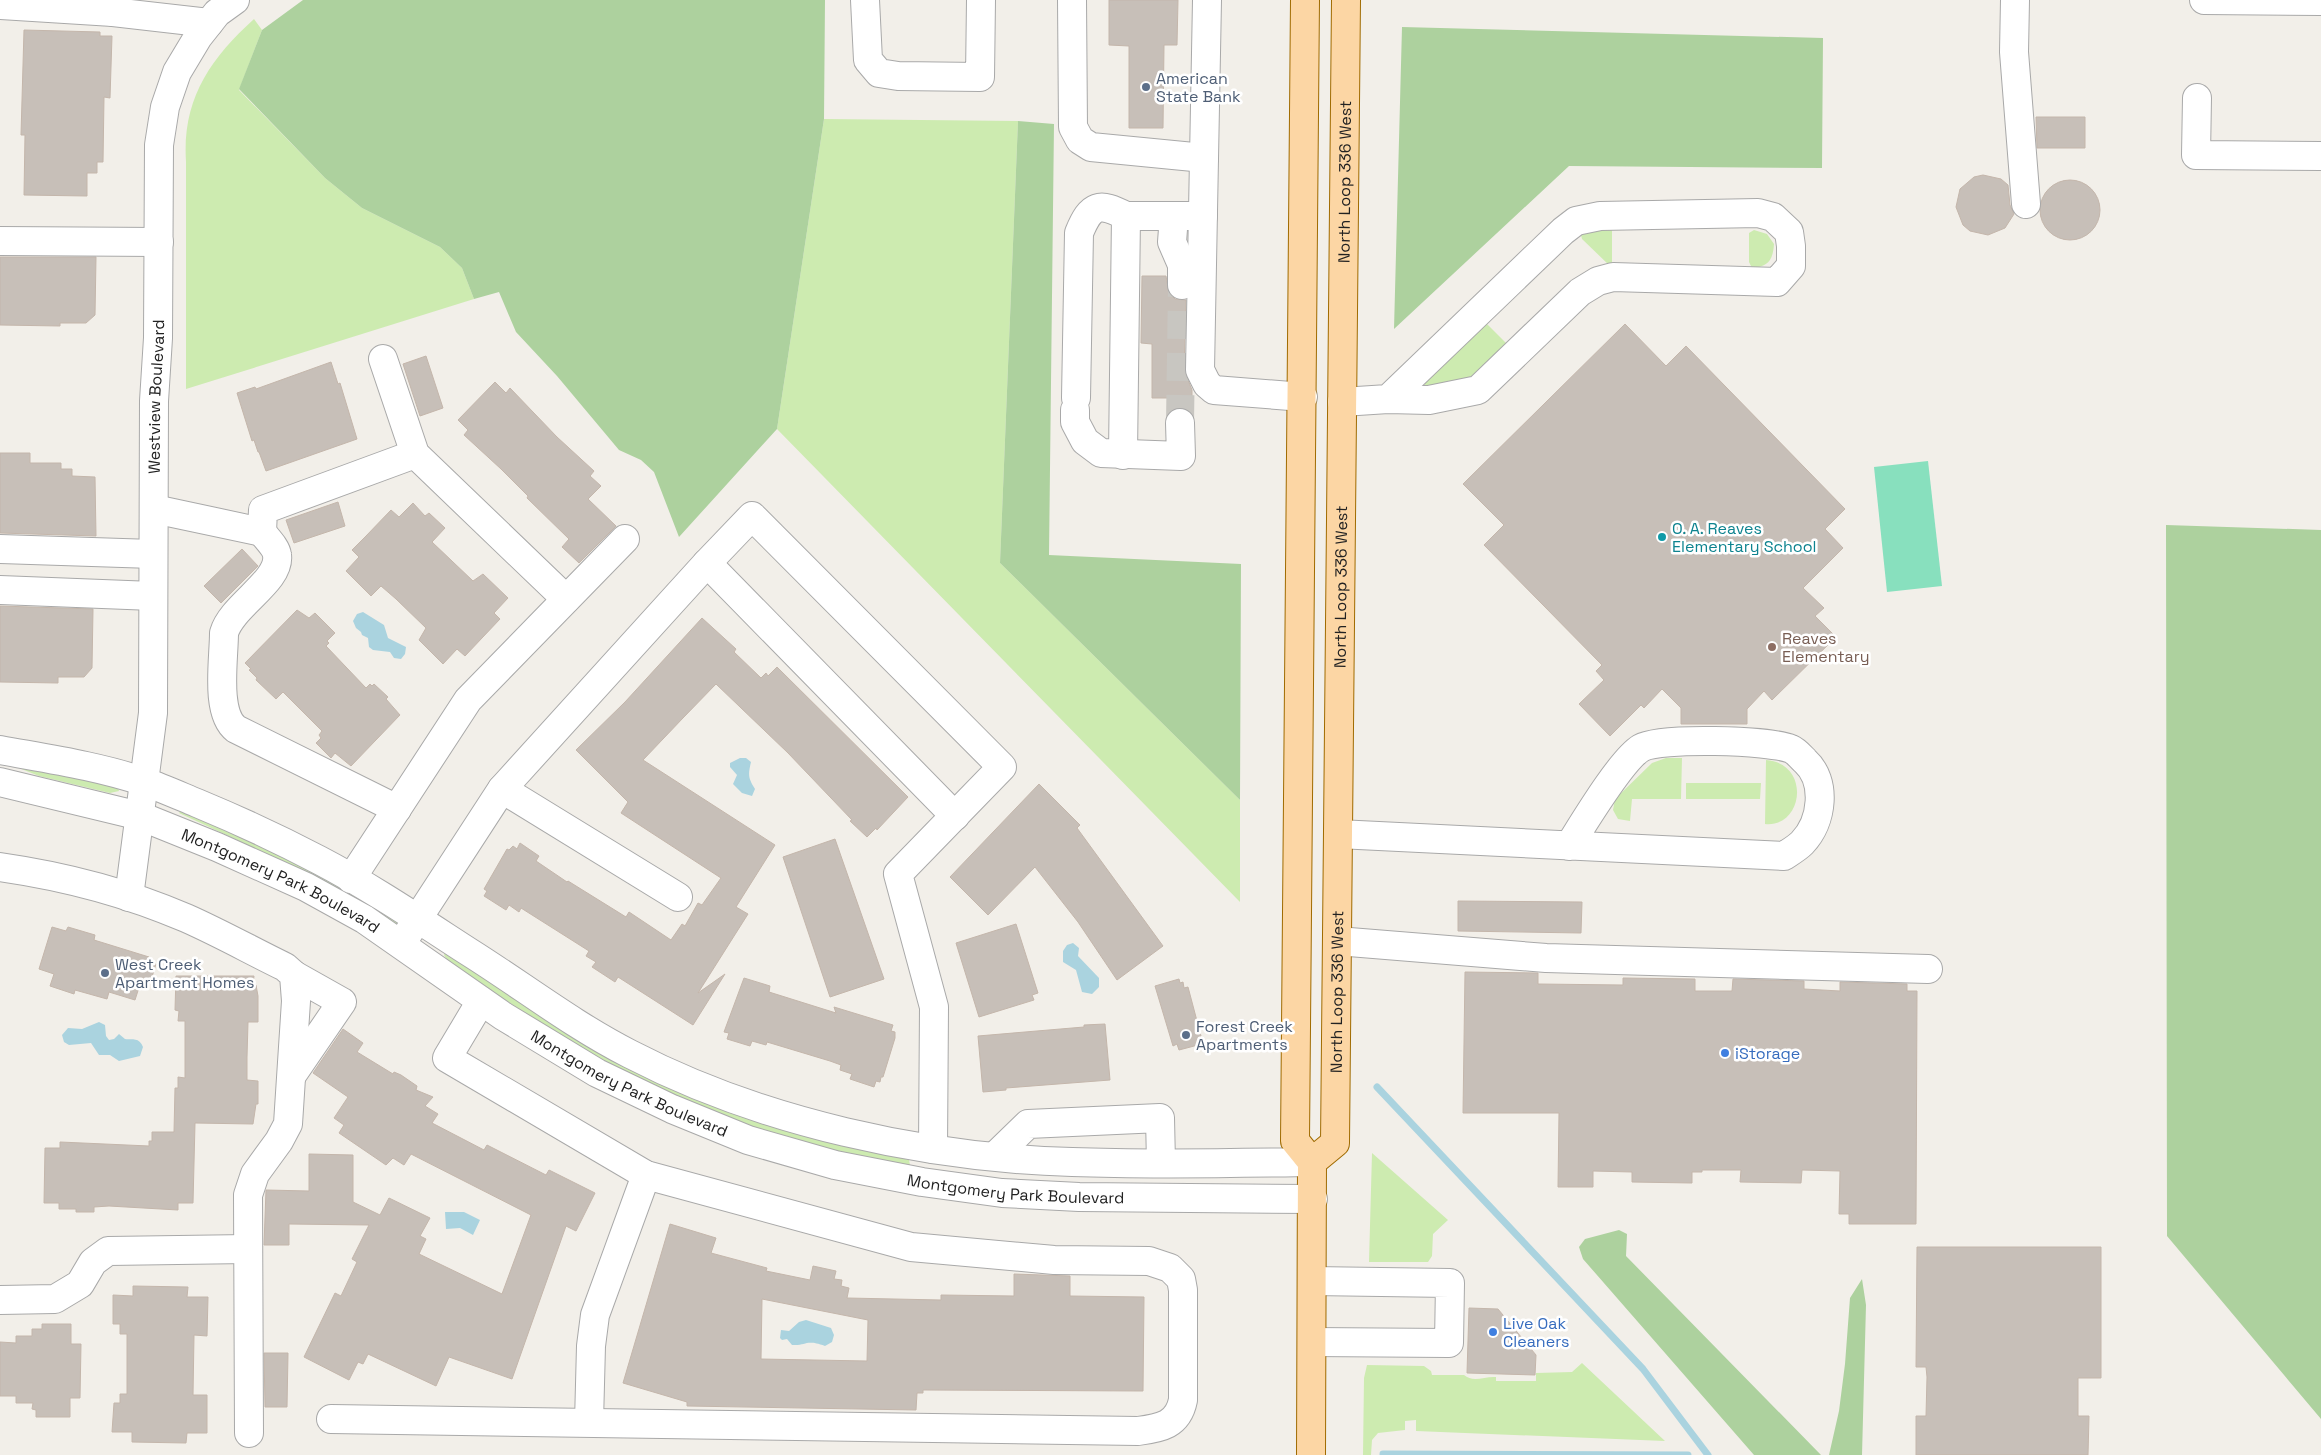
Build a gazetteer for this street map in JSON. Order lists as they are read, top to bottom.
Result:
{
  "streets": {
    "main road": ["North Loop 336 West"],
    "street": ["Westview Boulevard", "Montgomery Park Boulevard"]
  },
  "crossings": [
    ["North Loop 336 West", "Montgomery Park Boulevard"],
    ["Westview Boulevard", "Montgomery Park Boulevard"]
  ],
  "places": [
    "American State Bank",
    "O. A. Reaves Elementary School",
    "Reaves Elementary",
    "West Creek Apartment Homes",
    "Forest Creek Apartments",
    "iStorage",
    "Live Oak Cleaners"
  ]
}
